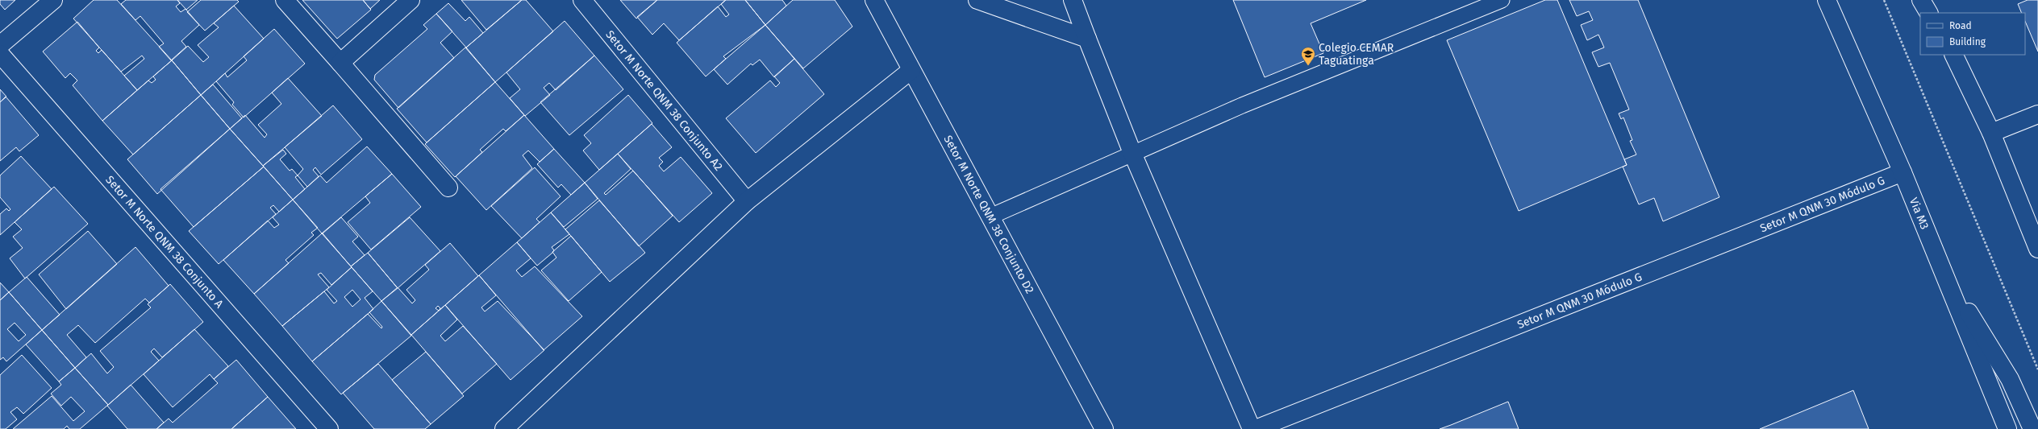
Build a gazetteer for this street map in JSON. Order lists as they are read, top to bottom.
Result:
{
  "streets": {
    "street": [
      "Setor M Norte QNM 38 Conjunto A2",
      "Setor M QNM 30 Módulo G",
      "Via M3",
      "Setor M Norte QNM 38 Conjunto D2",
      "Setor M Norte QNM 38 Conjunto A"
    ]
  },
  "crossings": [
    ["Setor M QNM 30 Módulo G", "Via M3"]
  ],
  "places": {
    "school or university": ["Colegio CEMAR Taguatinga"]
  },
  "legend": ["Road", "Building"]
}
